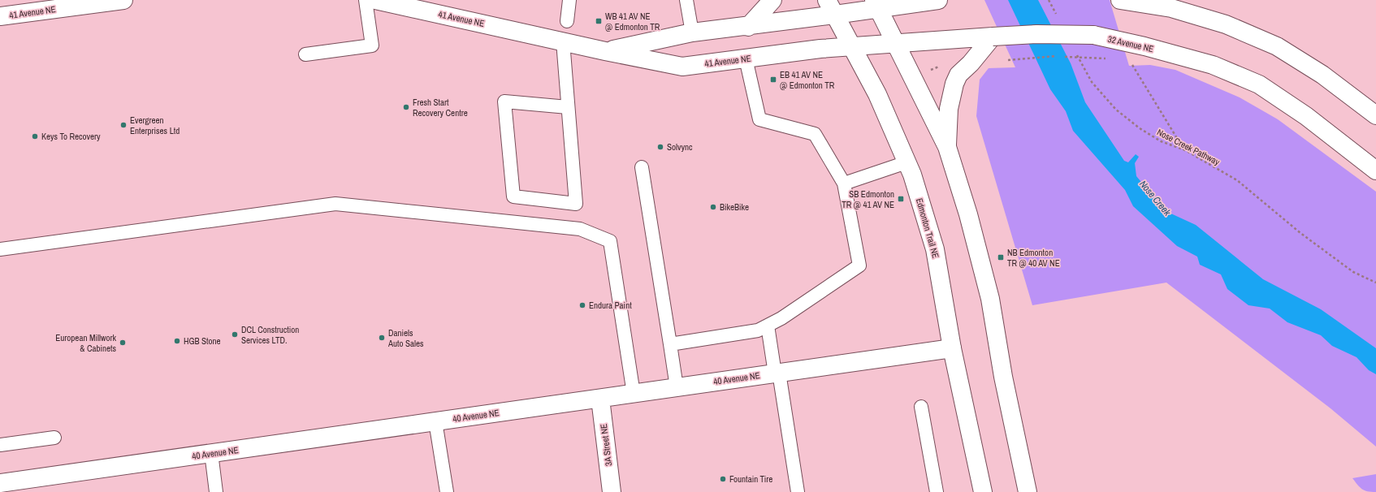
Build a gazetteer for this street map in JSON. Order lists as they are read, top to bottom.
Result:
{
  "streets": {
    "main road": [
      "41 Avenue NE",
      "32 Avenue NE",
      "Edmonton Trail NE",
      "40 Avenue NE",
      "3A Street NE"
    ],
    "path": ["Nose Creek Pathway"]
  },
  "crossings": [
    ["41 Avenue NE", "32 Avenue NE"],
    ["41 Avenue NE", "Edmonton Trail NE"],
    ["32 Avenue NE", "Edmonton Trail NE"],
    ["Edmonton Trail NE", "40 Avenue NE"],
    ["40 Avenue NE", "3A Street NE"]
  ],
  "water": ["Nose Creek"],
  "places": {
    "transit": [
      "WB 41 AV NE @ Edmonton TR",
      "EB 41 AV NE @ Edmonton TR",
      "SB Edmonton TR @ 41 AV NE",
      "NB Edmonton TR @ 40 AV NE"
    ],
    "other": [
      "Fresh Start Recovery Centre",
      "Evergreen Enterprises Ltd",
      "Keys To Recovery",
      "Solvync",
      "BikeBike",
      "Endura Paint",
      "DCL Construction Services LTD.",
      "Daniels Auto Sales",
      "HGB Stone",
      "European Millwork & Cabinets",
      "Fountain Tire"
    ]
  }
}
